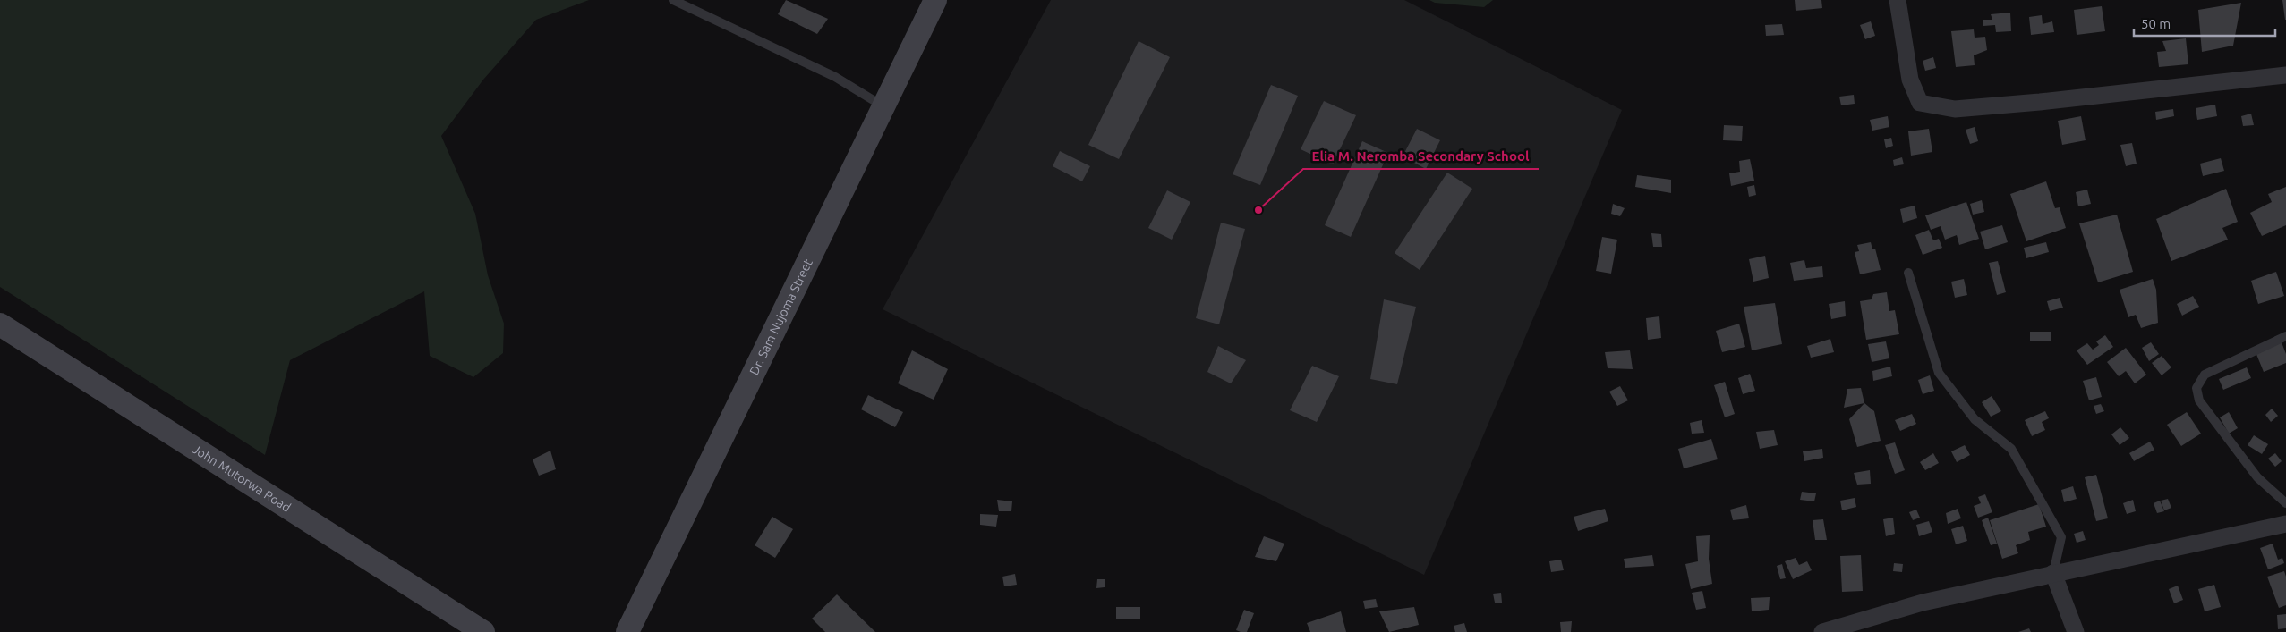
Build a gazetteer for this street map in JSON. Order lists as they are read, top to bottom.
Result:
{
  "streets": {
    "street": ["Dr. Sam Nujoma Street", "John Mutorwa Road"]
  },
  "places": ["Elia M. Neromba Secondary School"],
  "scale_bar": "50 m"
}
